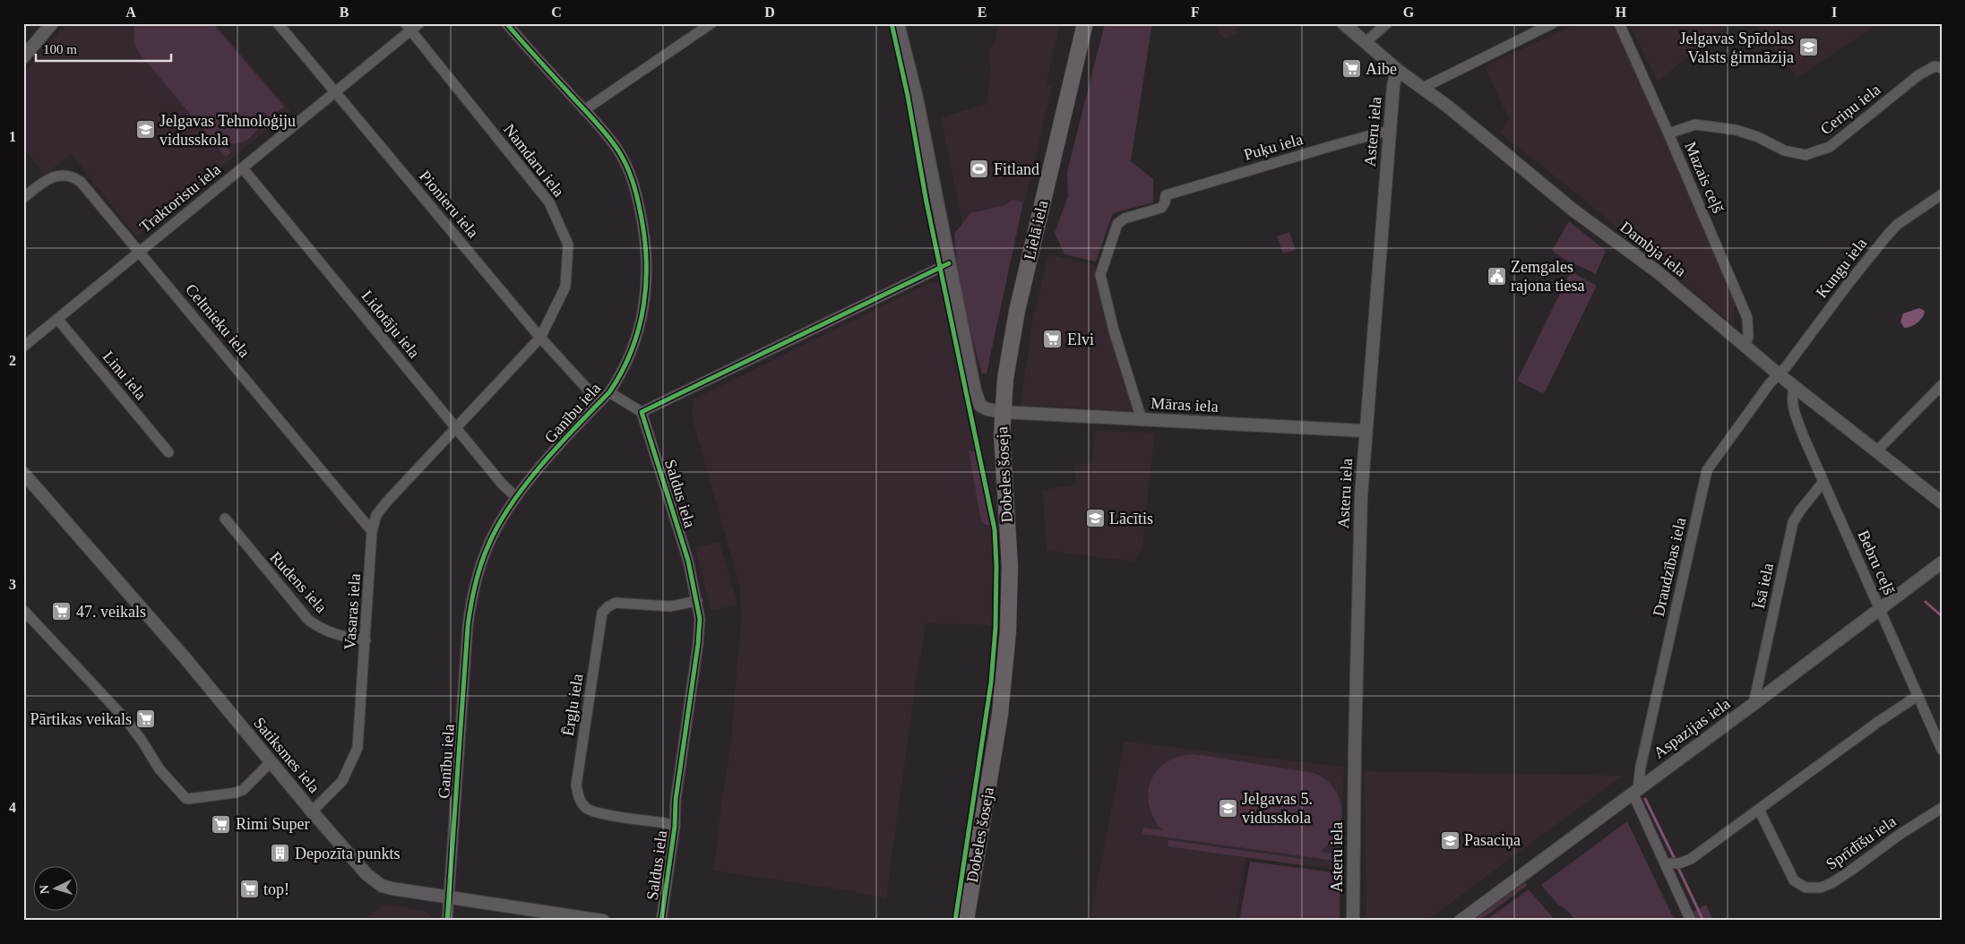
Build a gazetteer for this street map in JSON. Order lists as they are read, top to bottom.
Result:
{
  "streets": {
    "main road": ["Lielā iela", "Dobeles šoseja"],
    "street": [
      "Ceriņu iela",
      "Asteru iela",
      "Puķu iela",
      "Namdaru iela",
      "Mazais ceļš",
      "Traktoristu iela",
      "Pionieru iela",
      "Dambja iela",
      "Kungu iela",
      "Celtnieku iela",
      "Lidotāju iela",
      "Linu iela",
      "Māras iela",
      "Ganību iela",
      "Saldus iela",
      "Bebru ceļš",
      "Draudzības iela",
      "Rudens iela",
      "Īsā iela",
      "Vasaras iela",
      "Ērgļu iela",
      "Aspazijas iela",
      "Satiksmes iela",
      "Sprīdīšu iela"
    ]
  },
  "crossings": [
    ["Ceriņu iela", "Mazais ceļš"],
    ["Asteru iela", "Puķu iela"],
    ["Asteru iela", "Dambja iela"],
    ["Asteru iela", "Māras iela"],
    ["Puķu iela", "Māras iela"],
    ["Namdaru iela", "Traktoristu iela"],
    ["Namdaru iela", "Pionieru iela"],
    ["Namdaru iela", "Lidotāju iela"],
    ["Namdaru iela", "Vasaras iela"],
    ["Mazais ceļš", "Dambja iela"],
    ["Traktoristu iela", "Pionieru iela"],
    ["Traktoristu iela", "Celtnieku iela"],
    ["Traktoristu iela", "Lidotāju iela"],
    ["Traktoristu iela", "Linu iela"],
    ["Pionieru iela", "Ganību iela"],
    ["Lielā iela", "Māras iela"],
    ["Lielā iela", "Dobeles šoseja"],
    ["Dambja iela", "Kungu iela"],
    ["Dambja iela", "Bebru ceļš"],
    ["Dambja iela", "Draudzības iela"],
    ["Kungu iela", "Draudzības iela"],
    ["Celtnieku iela", "Vasaras iela"],
    ["Lidotāju iela", "Ganību iela"],
    ["Lidotāju iela", "Vasaras iela"],
    ["Māras iela", "Dobeles šoseja"],
    ["Ganību iela", "Satiksmes iela"],
    ["Saldus iela", "Ērgļu iela"],
    ["Bebru ceļš", "Īsā iela"],
    ["Bebru ceļš", "Aspazijas iela"],
    ["Draudzības iela", "Aspazijas iela"],
    ["Rudens iela", "Vasaras iela"],
    ["Īsā iela", "Aspazijas iela"],
    ["Vasaras iela", "Satiksmes iela"]
  ],
  "places": {
    "school or university": [
      "Jelgavas Spīdolas Valsts ģimnāzija",
      "Jelgavas Tehnoloģiju vidusskola",
      "Lācītis",
      "Jelgavas 5. vidusskola",
      "Pasaciņa"
    ],
    "supermarket": [
      "Aibe",
      "Elvi",
      "47. veikals",
      "Pārtikas veikals",
      "Rimi Super",
      "top!"
    ],
    "sports": ["Fitland"],
    "public building": ["Zemgales rajona tiesa"],
    "building": ["Depozīta punkts"]
  },
  "scale_bar": "100 m",
  "north": "left",
  "grid": {
    "columns": [
      "A",
      "B",
      "C",
      "D",
      "E",
      "F",
      "G",
      "H",
      "I"
    ],
    "rows": [
      "1",
      "2",
      "3",
      "4"
    ]
  }
}
